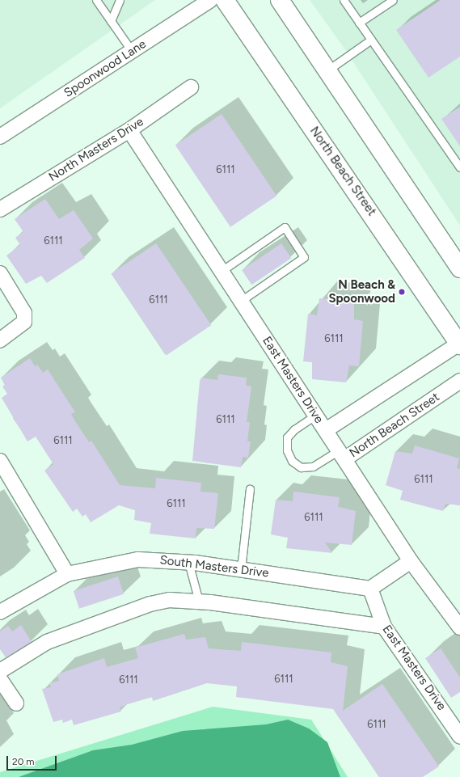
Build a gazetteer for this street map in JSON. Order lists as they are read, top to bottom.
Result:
{
  "streets": {
    "main road": ["North Beach Street"],
    "street": [
      "Spoonwood Lane",
      "North Masters Drive",
      "East Masters Drive",
      "South Masters Drive"
    ]
  },
  "crossings": [
    ["North Masters Drive", "East Masters Drive"],
    ["North Beach Street", "East Masters Drive"],
    ["East Masters Drive", "South Masters Drive"]
  ],
  "places": ["N Beach & Spoonwood"],
  "house_numbers": [
    "6111",
    "6111",
    "6111",
    "6111",
    "6111",
    "6111",
    "6111",
    "6111",
    "6111",
    "6111",
    "6111",
    "6111"
  ],
  "scale_bar": "20 m"
}
